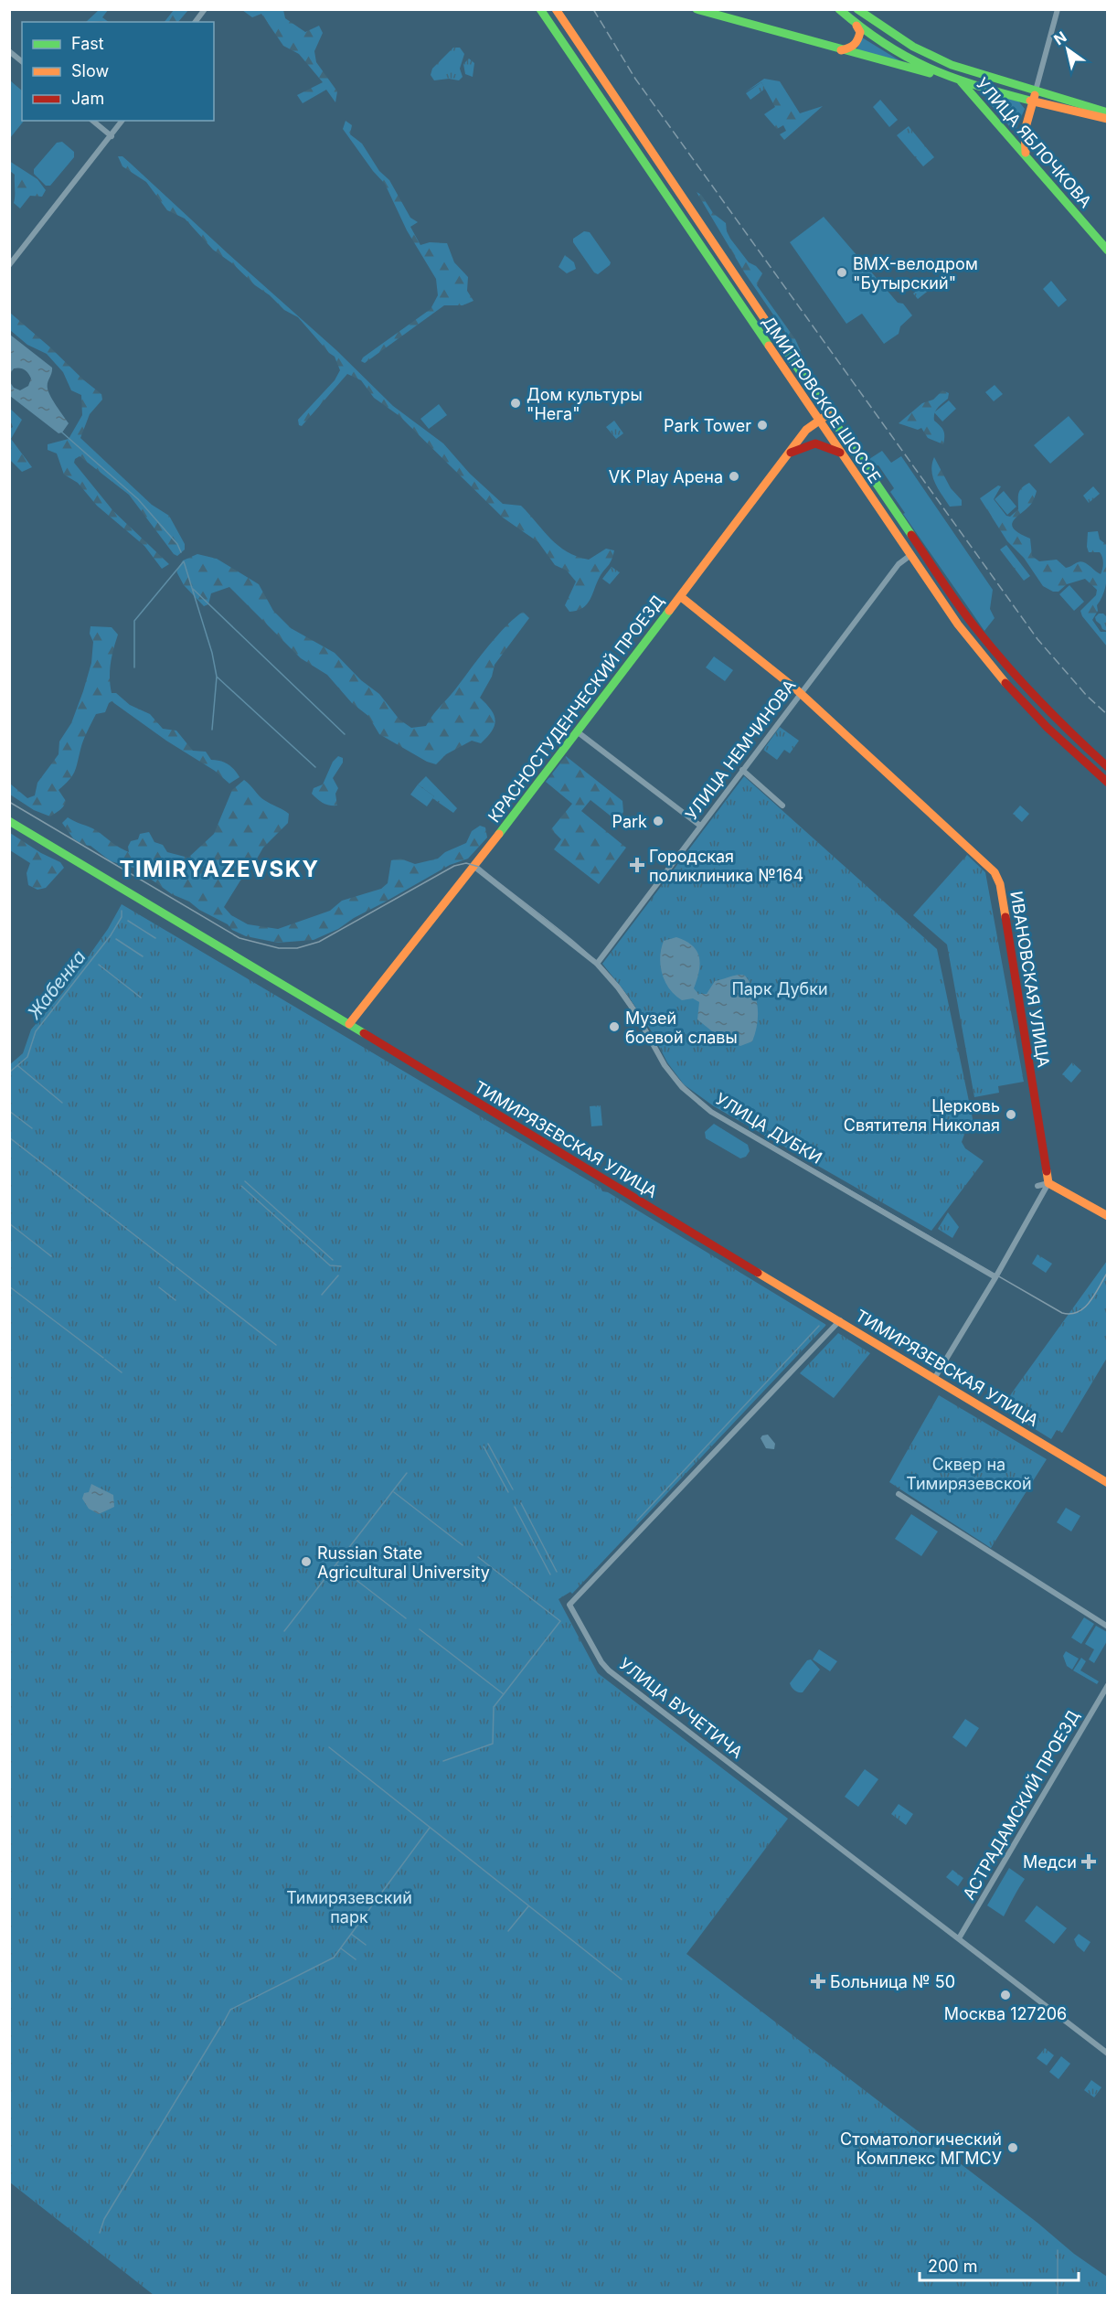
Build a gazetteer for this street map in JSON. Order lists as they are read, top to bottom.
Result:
{
  "streets": {
    "main road": [
      "УЛИЦА ЯБЛОЧКОВА",
      "ДМИТРОВСКОЕ ШОССЕ",
      "КРАСНОСТУДЕНЧЕСКИЙ ПРОЕЗД",
      "ИВАНОВСКАЯ УЛИЦА",
      "ТИМИРЯЗЕВСКАЯ УЛИЦА"
    ],
    "street": [
      "УЛИЦА НЕМЧИНОВА",
      "УЛИЦА ДУБКИ",
      "УЛИЦА ВУЧЕТИЧА",
      "АСТРАДАМСКИЙ ПРОЕЗД"
    ]
  },
  "crossings": [
    ["ДМИТРОВСКОЕ ШОССЕ", "КРАСНОСТУДЕНЧЕСКИЙ ПРОЕЗД"],
    ["ДМИТРОВСКОЕ ШОССЕ", "УЛИЦА НЕМЧИНОВА"],
    ["КРАСНОСТУДЕНЧЕСКИЙ ПРОЕЗД", "ИВАНОВСКАЯ УЛИЦА"],
    ["КРАСНОСТУДЕНЧЕСКИЙ ПРОЕЗД", "УЛИЦА ДУБКИ"],
    ["КРАСНОСТУДЕНЧЕСКИЙ ПРОЕЗД", "ТИМИРЯЗЕВСКАЯ УЛИЦА"],
    ["УЛИЦА НЕМЧИНОВА", "ИВАНОВСКАЯ УЛИЦА"],
    ["УЛИЦА НЕМЧИНОВА", "УЛИЦА ДУБКИ"],
    ["ТИМИРЯЗЕВСКАЯ УЛИЦА", "УЛИЦА ВУЧЕТИЧА"],
    ["УЛИЦА ВУЧЕТИЧА", "АСТРАДАМСКИЙ ПРОЕЗД"]
  ],
  "districts": ["TIMIRYAZEVSKY"],
  "water": ["Жабенка"],
  "parks": ["Парк Дубки", "Сквер на Тимирязевской", "Тимирязевский парк"],
  "places": {
    "other": [
      "BMX-велодром \"Бутырский\"",
      "Дом культуры \"Нега\"",
      "Park Tower",
      "VK Play Арена",
      "Park",
      "Музей боевой славы",
      "Церковь Святителя Николая",
      "Russian State Agricultural University",
      "Москва 127206",
      "Стоматологический Комплекс МГМСУ"
    ],
    "health": ["Городская поликлиника №164", "Медси", "Больница № 50"]
  },
  "legend": ["Fast", "Slow", "Jam"],
  "scale_bar": "200 m",
  "north": "top left"
}
